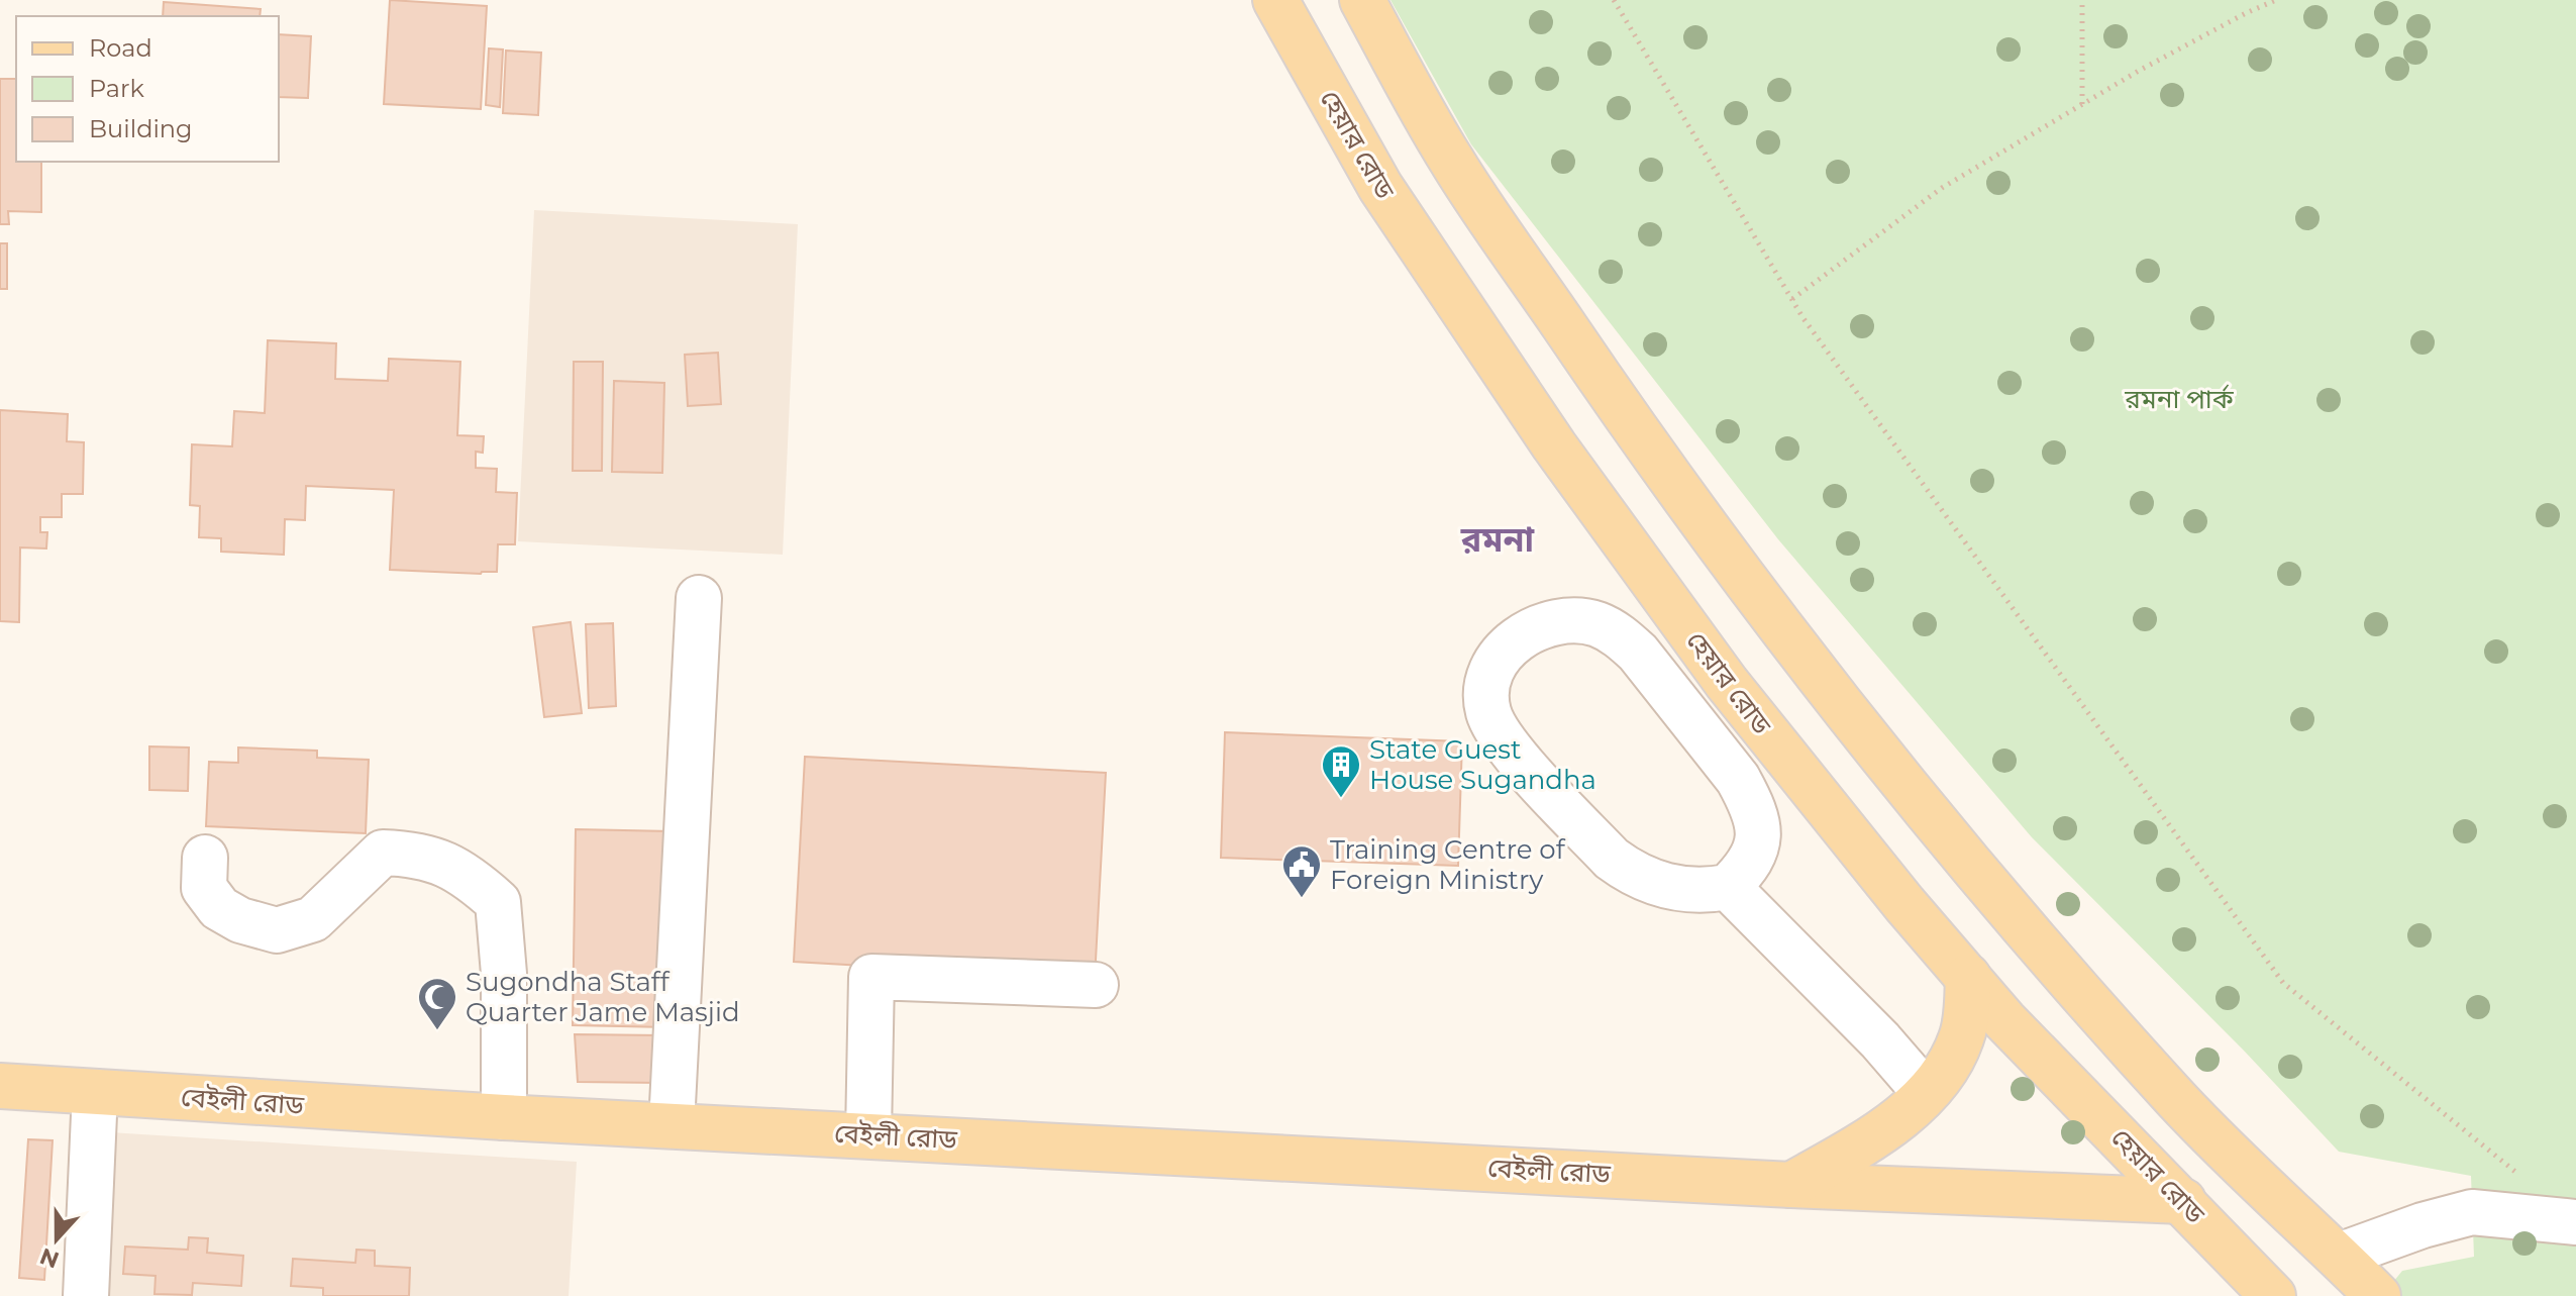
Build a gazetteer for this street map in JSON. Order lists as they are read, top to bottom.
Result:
{
  "streets": {
    "main road": ["হেয়ার রোড", "বেইলী রোড"]
  },
  "crossings": [
    ["হেয়ার রোড", "বেইলী রোড"]
  ],
  "districts": ["রমনা"],
  "parks": ["রমনা পার্ক"],
  "places": {
    "building": ["State Guest House Sugandha"],
    "public building": ["Training Centre of Foreign Ministry"],
    "mosque": ["Sugondha Staff Quarter Jame Masjid"]
  },
  "legend": ["Road", "Park", "Building"],
  "north": "bottom"
}
